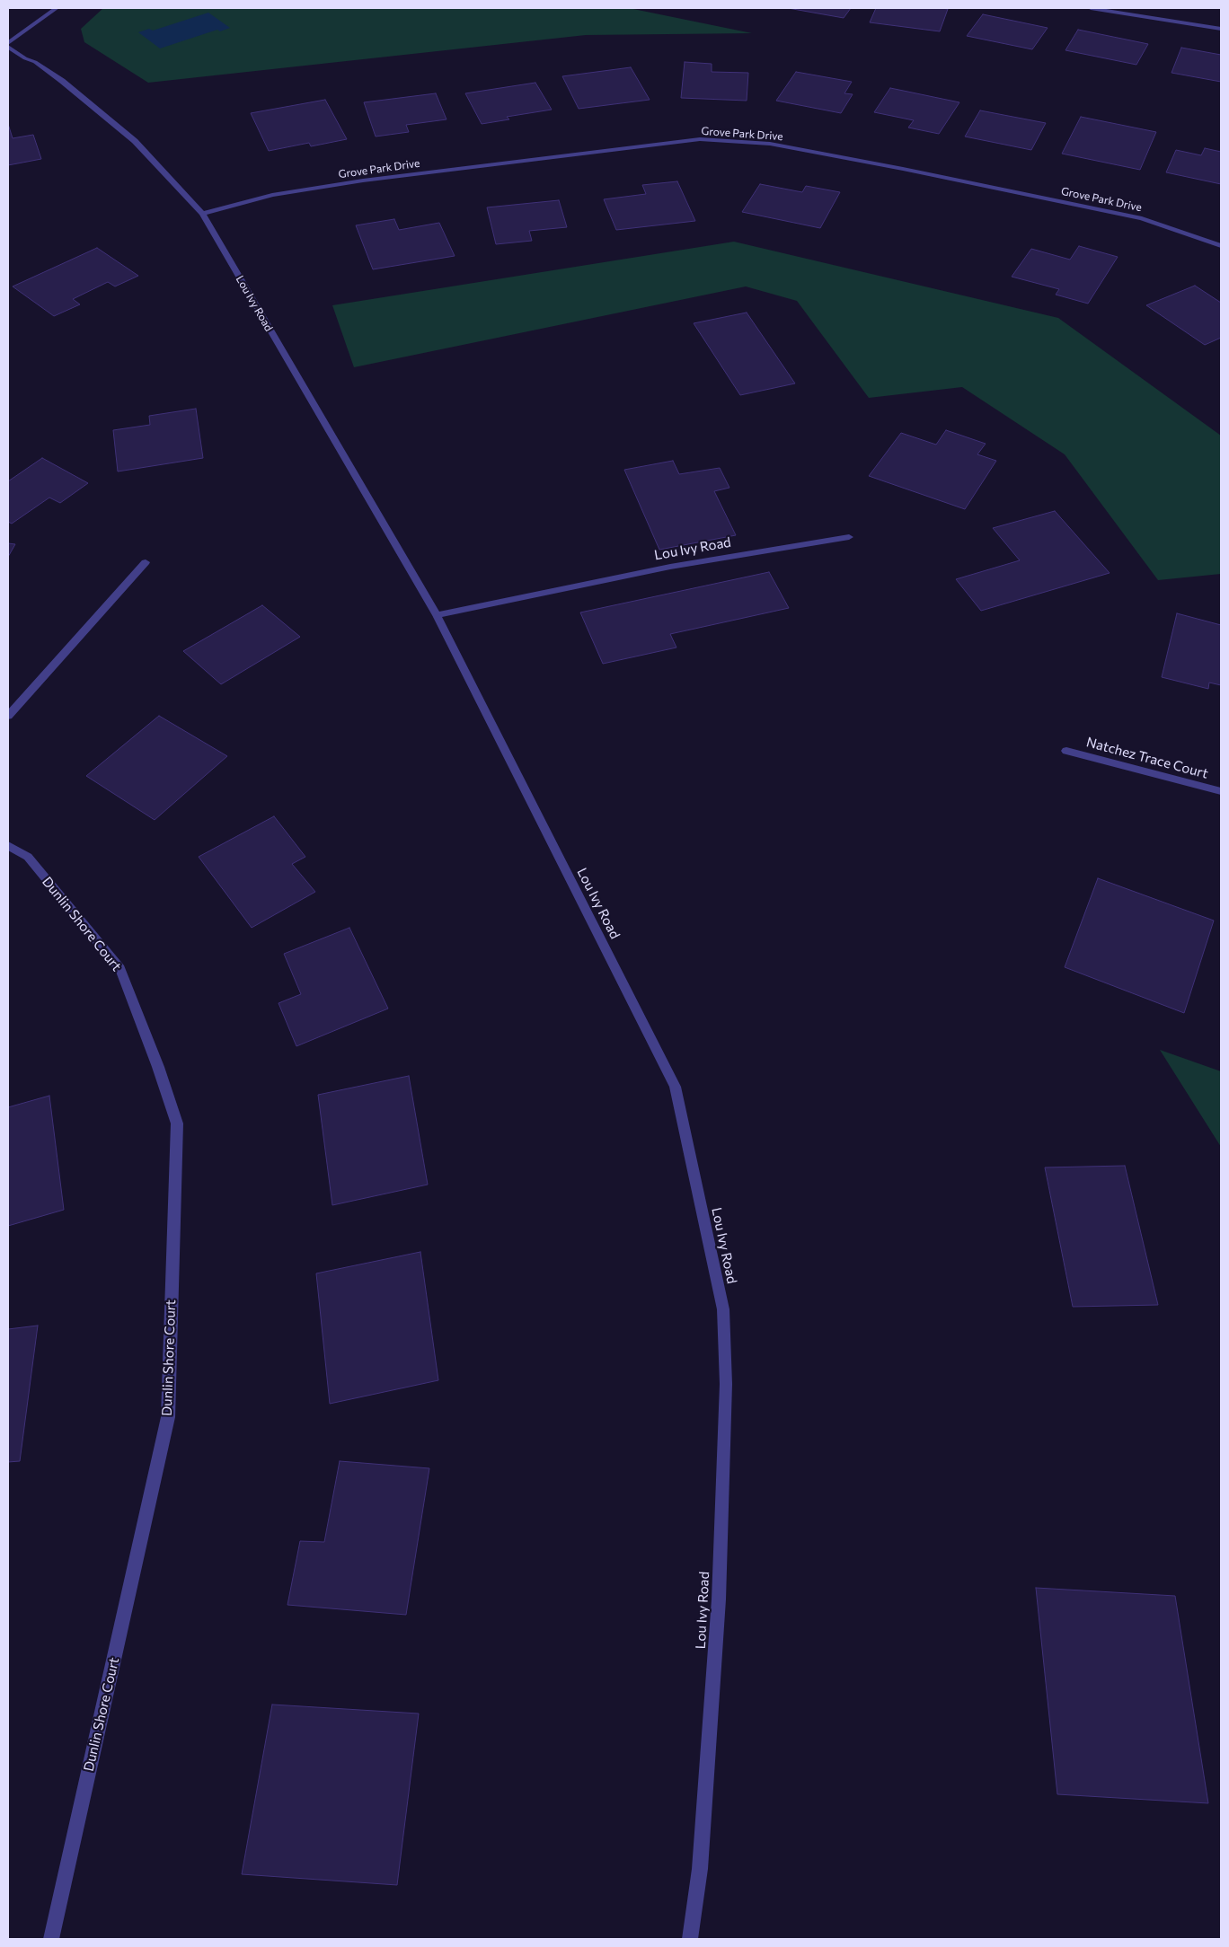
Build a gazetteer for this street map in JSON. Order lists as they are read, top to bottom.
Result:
{
  "streets": {
    "street": [
      "Grove Park Drive",
      "Lou Ivy Road",
      "Natchez Trace Court",
      "Dunlin Shore Court"
    ]
  },
  "crossings": [
    ["Grove Park Drive", "Lou Ivy Road"]
  ]
}
